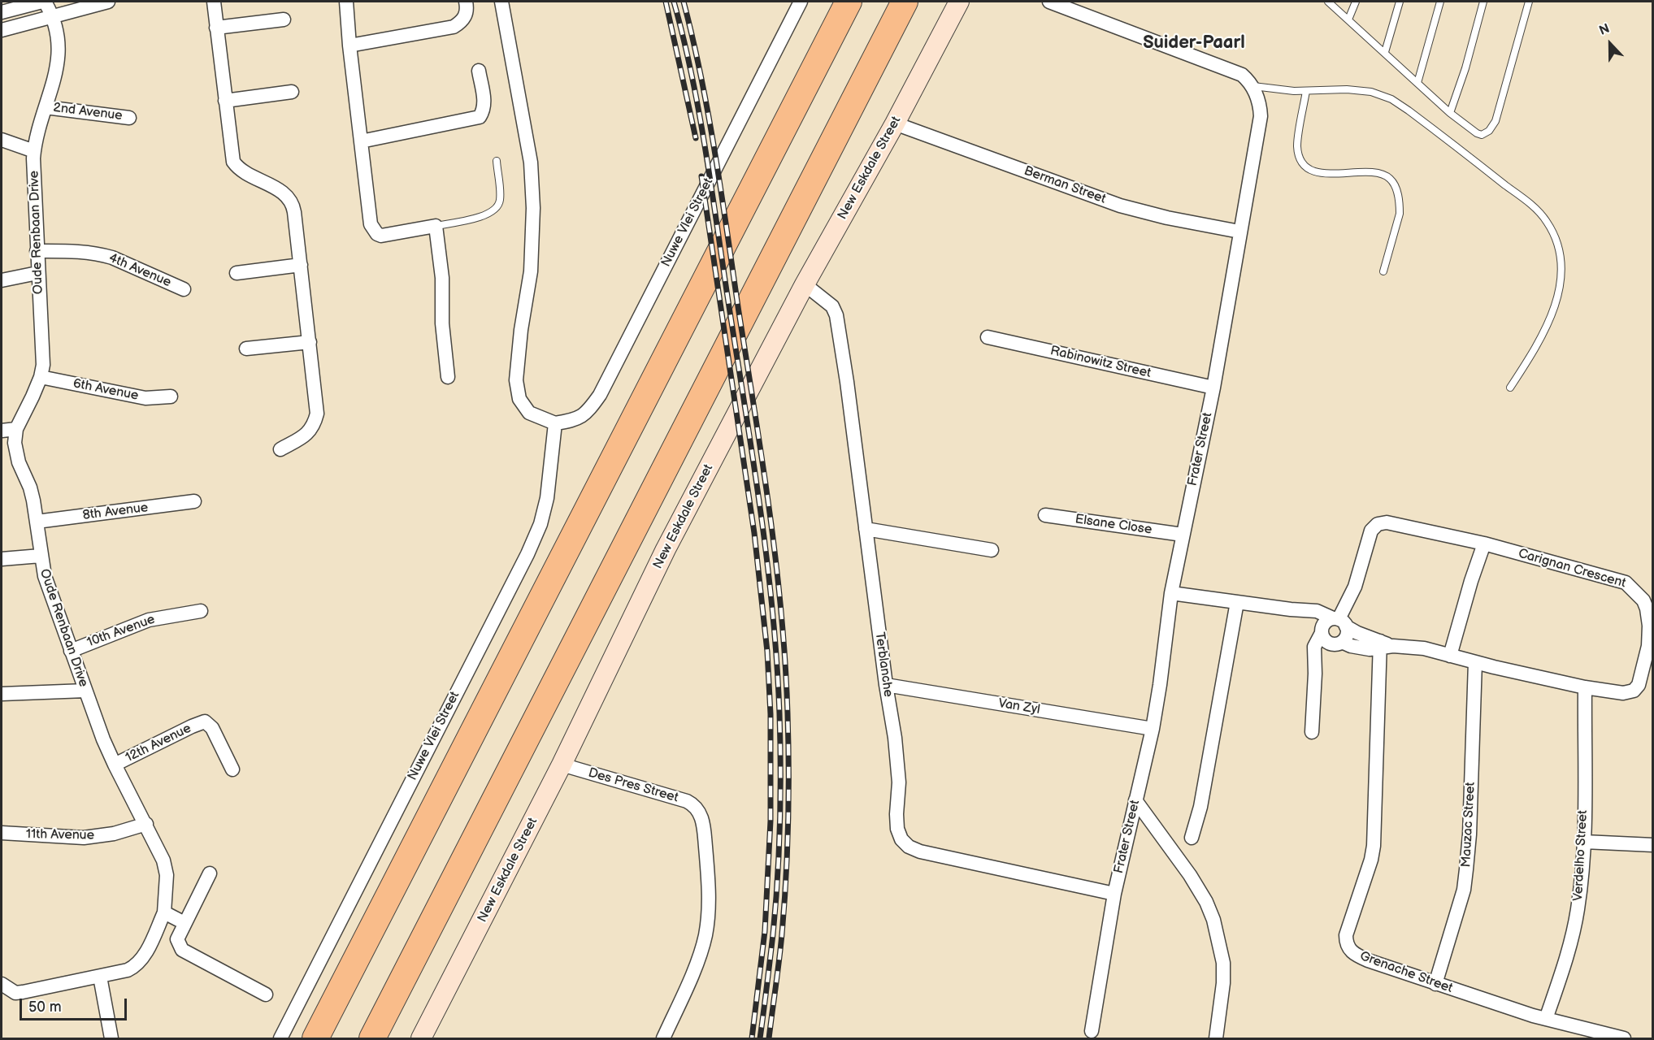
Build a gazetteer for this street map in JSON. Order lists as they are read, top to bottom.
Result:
{
  "streets": {
    "street": [
      "2nd Avenue",
      "New Eskdale Street",
      "Berman Street",
      "Nuwe Vlei Street",
      "Oude Renbaan Drive",
      "4th Avenue",
      "Rabinowitz Street",
      "6th Avenue",
      "Frater Street",
      "8th Avenue",
      "Elsane Close",
      "Carignan Crescent",
      "10th Avenue",
      "Terblanche",
      "Van Zyl",
      "12th Avenue",
      "Des Pres Street",
      "Mauzac Street",
      "11th Avenue",
      "Verdelho Street",
      "Grenache Street"
    ]
  },
  "crossings": [
    ["2nd Avenue", "Oude Renbaan Drive"],
    ["New Eskdale Street", "Berman Street"],
    ["New Eskdale Street", "Terblanche"],
    ["New Eskdale Street", "Des Pres Street"],
    ["Berman Street", "Frater Street"],
    ["Oude Renbaan Drive", "4th Avenue"],
    ["Oude Renbaan Drive", "6th Avenue"],
    ["Oude Renbaan Drive", "8th Avenue"],
    ["Oude Renbaan Drive", "10th Avenue"],
    ["Oude Renbaan Drive", "12th Avenue"],
    ["Oude Renbaan Drive", "11th Avenue"],
    ["Rabinowitz Street", "Frater Street"],
    ["Frater Street", "Elsane Close"],
    ["Frater Street", "Terblanche"],
    ["Frater Street", "Van Zyl"],
    ["Carignan Crescent", "Mauzac Street"],
    ["Carignan Crescent", "Verdelho Street"],
    ["Carignan Crescent", "Grenache Street"],
    ["Terblanche", "Van Zyl"],
    ["Mauzac Street", "Grenache Street"],
    ["Verdelho Street", "Grenache Street"]
  ],
  "districts": ["Suider-Paarl"],
  "scale_bar": "50 m",
  "north": "top"
}
